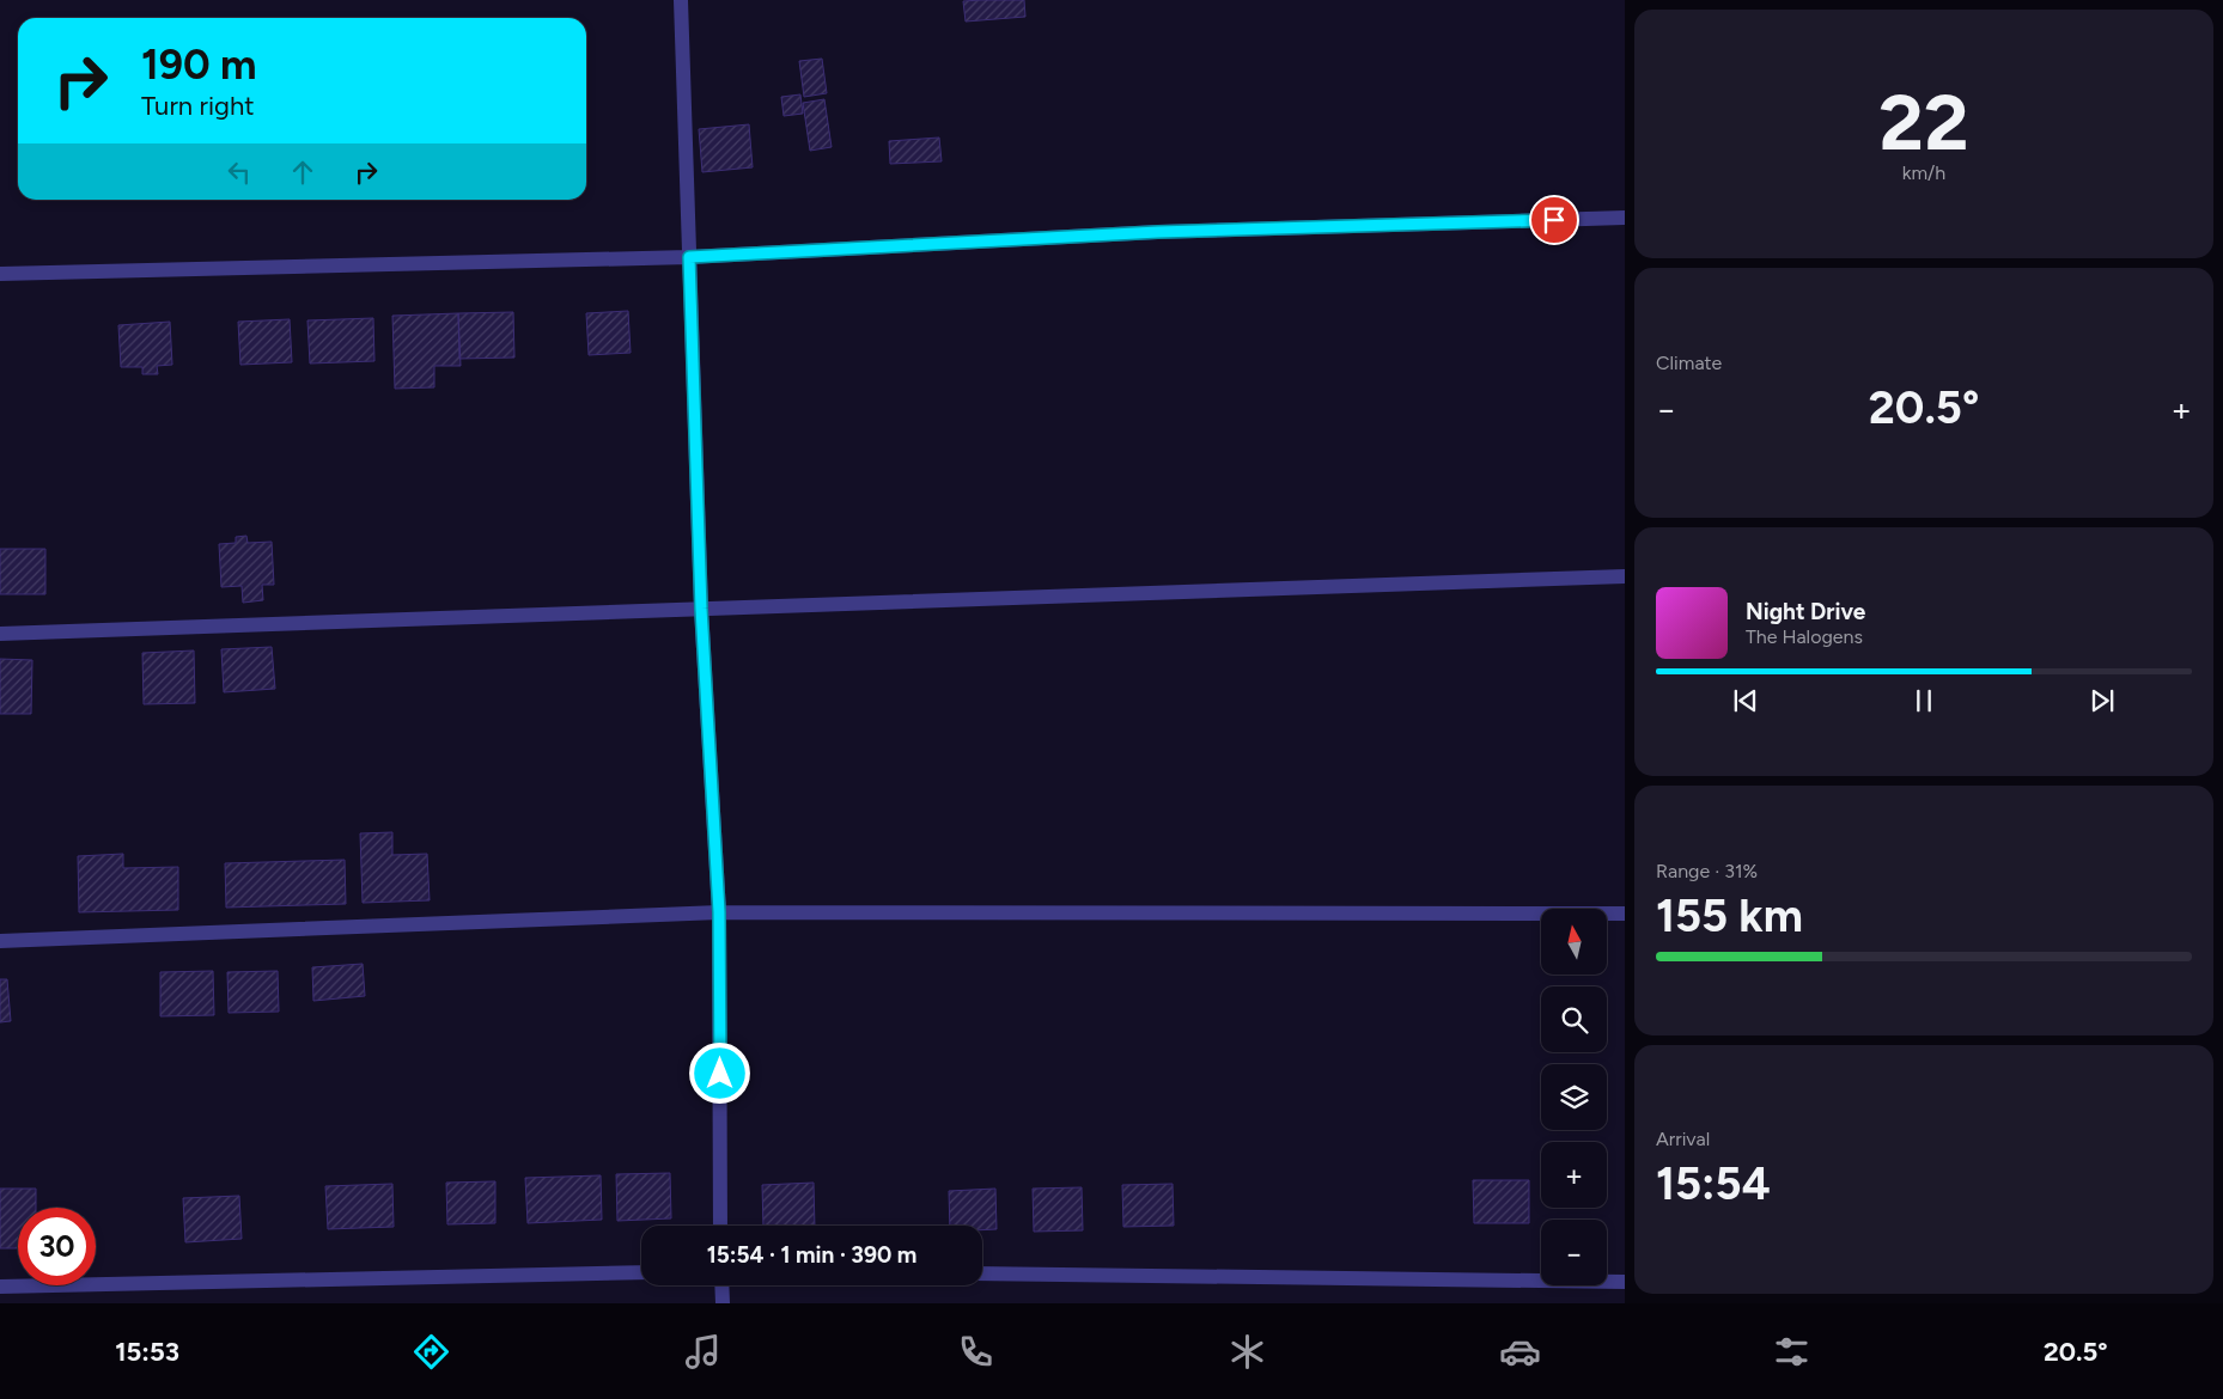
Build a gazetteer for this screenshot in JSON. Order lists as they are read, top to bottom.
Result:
{
  "north": "top",
  "page": {
    "tile": [
      ["22", "km/h"],
      "Climate",
      ["Range · 31%", "155 km"],
      ["Arrival", "15:54"]
    ],
    "turn": ["190 m", "Turn right"],
    "heat": ["−", "20.5°", "+"],
    "song": ["Night Drive", "The Halogens"],
    "map_buttons": ["+", "−"],
    "limit": "30",
    "trip": "15:54 · 1 min · 390 m",
    "tabs": ["15:53", "20.5°"]
  }
}
